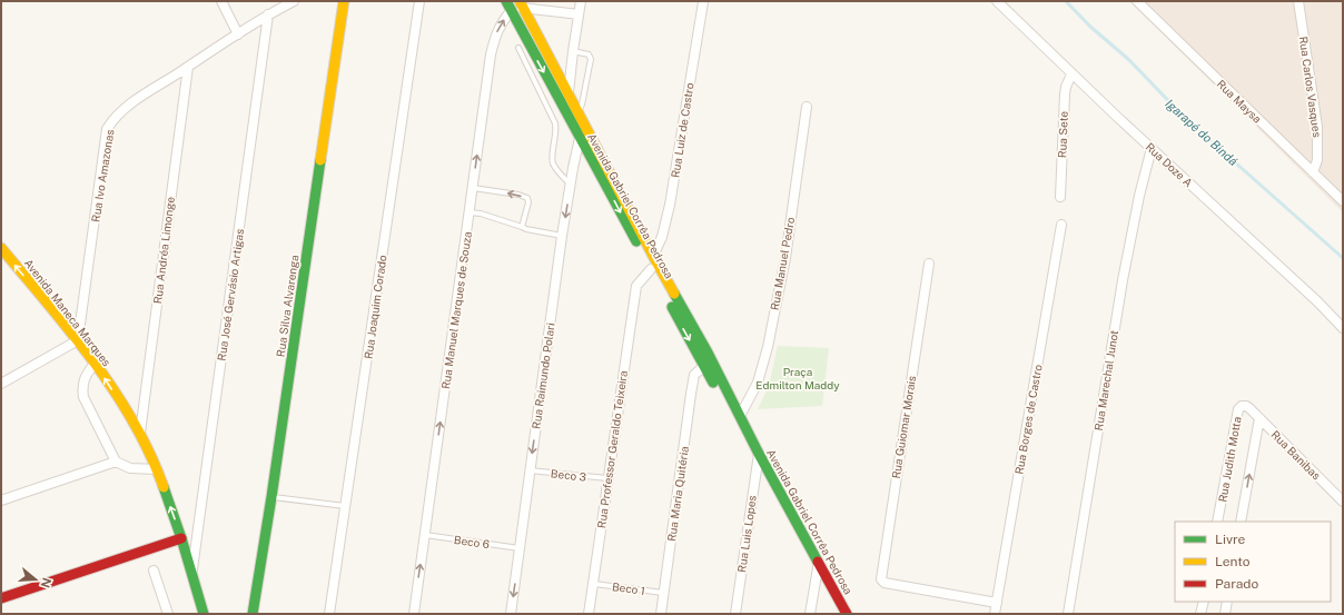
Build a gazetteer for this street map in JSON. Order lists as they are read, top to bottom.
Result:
{
  "streets": {
    "street": [
      "Rua Carlos Vasques",
      "Rua Maysa",
      "Rua Luiz de Castro",
      "Rua Sete",
      "Rua Doze A",
      "Rua Ivo Amazonas",
      "Avenida Gabriel Corrêa Pedrosa",
      "Rua Andréa Limonge",
      "Rua Manuel Pedro",
      "Rua José Gervásio Artigas",
      "Rua Silva Alvarenga",
      "Rua Joaquim Corado",
      "Rua Manuel Marques de Souza",
      "Avenida Maneca Marques",
      "Rua Raimundo Polari",
      "Rua Marechal Junot",
      "Rua Borges de Castro",
      "Rua Guiomar Morais",
      "Rua Professor Geraldo Teixeira",
      "Rua Banibas",
      "Rua Judith Motta",
      "Rua Maria Quitéria",
      "Rua Luis Lopes"
    ],
    "lane": ["Beco 3", "Beco 6", "Beco 1"]
  },
  "crossings": [
    ["Rua Carlos Vasques", "Rua Maysa"],
    ["Rua Luiz de Castro", "Avenida Gabriel Corrêa Pedrosa"],
    ["Rua Sete", "Rua Doze A"],
    ["Rua Doze A", "Rua Marechal Junot"],
    ["Rua Ivo Amazonas", "Rua Andréa Limonge"],
    ["Rua Ivo Amazonas", "Rua José Gervásio Artigas"],
    ["Rua Ivo Amazonas", "Avenida Maneca Marques"],
    ["Avenida Gabriel Corrêa Pedrosa", "Rua Manuel Pedro"],
    ["Avenida Gabriel Corrêa Pedrosa", "Rua Manuel Marques de Souza"],
    ["Avenida Gabriel Corrêa Pedrosa", "Rua Raimundo Polari"],
    ["Avenida Gabriel Corrêa Pedrosa", "Rua Professor Geraldo Teixeira"],
    ["Avenida Gabriel Corrêa Pedrosa", "Rua Maria Quitéria"],
    ["Avenida Gabriel Corrêa Pedrosa", "Rua Luis Lopes"],
    ["Rua Andréa Limonge", "Avenida Maneca Marques"],
    ["Rua José Gervásio Artigas", "Avenida Maneca Marques"],
    ["Rua Manuel Marques de Souza", "Beco 6"],
    ["Rua Raimundo Polari", "Beco 3"],
    ["Rua Raimundo Polari", "Beco 6"],
    ["Rua Borges de Castro", "Rua Guiomar Morais"],
    ["Rua Professor Geraldo Teixeira", "Beco 3"],
    ["Rua Professor Geraldo Teixeira", "Beco 1"],
    ["Rua Banibas", "Rua Judith Motta"],
    ["Rua Maria Quitéria", "Beco 1"]
  ],
  "one_way": ["Rua Manuel Marques de Souza", "Avenida Maneca Marques", "Rua Raimundo Polari"],
  "water": ["Igarapé do Bindá"],
  "parks": ["Praça Edmilton Maddy"],
  "legend": ["Livre", "Lento", "Parado"],
  "north": "right"
}
